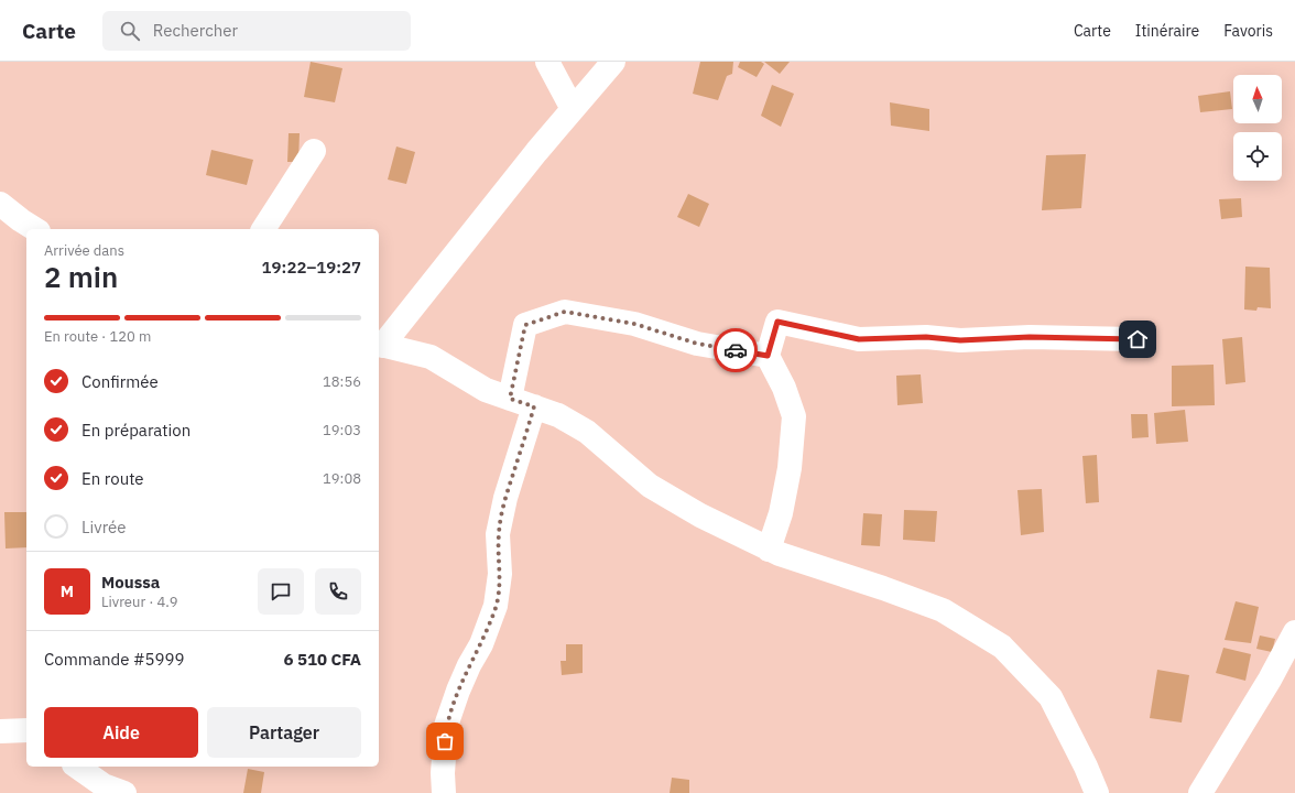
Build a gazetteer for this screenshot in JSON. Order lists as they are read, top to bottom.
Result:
{
  "north": "top",
  "page": {
    "header": "Carte",
    "search": "Rechercher",
    "nav": ["Carte", "Itinéraire", "Favoris"],
    "heading": ["2 min", "Arrivée dans", "19:22–19:27"],
    "panel": [
      "Moussa",
      "Livreur · 4.9",
      "Commande #5999",
      "6 510 CFA"
    ],
    "bar": "En route · 120 m",
    "list": [
      ["Confirmée", "18:56"],
      ["En préparation", "19:03"],
      ["En route", "19:08"],
      "Livrée"
    ],
    "round": "M",
    "buttons": ["Aide", "Partager"]
  }
}
